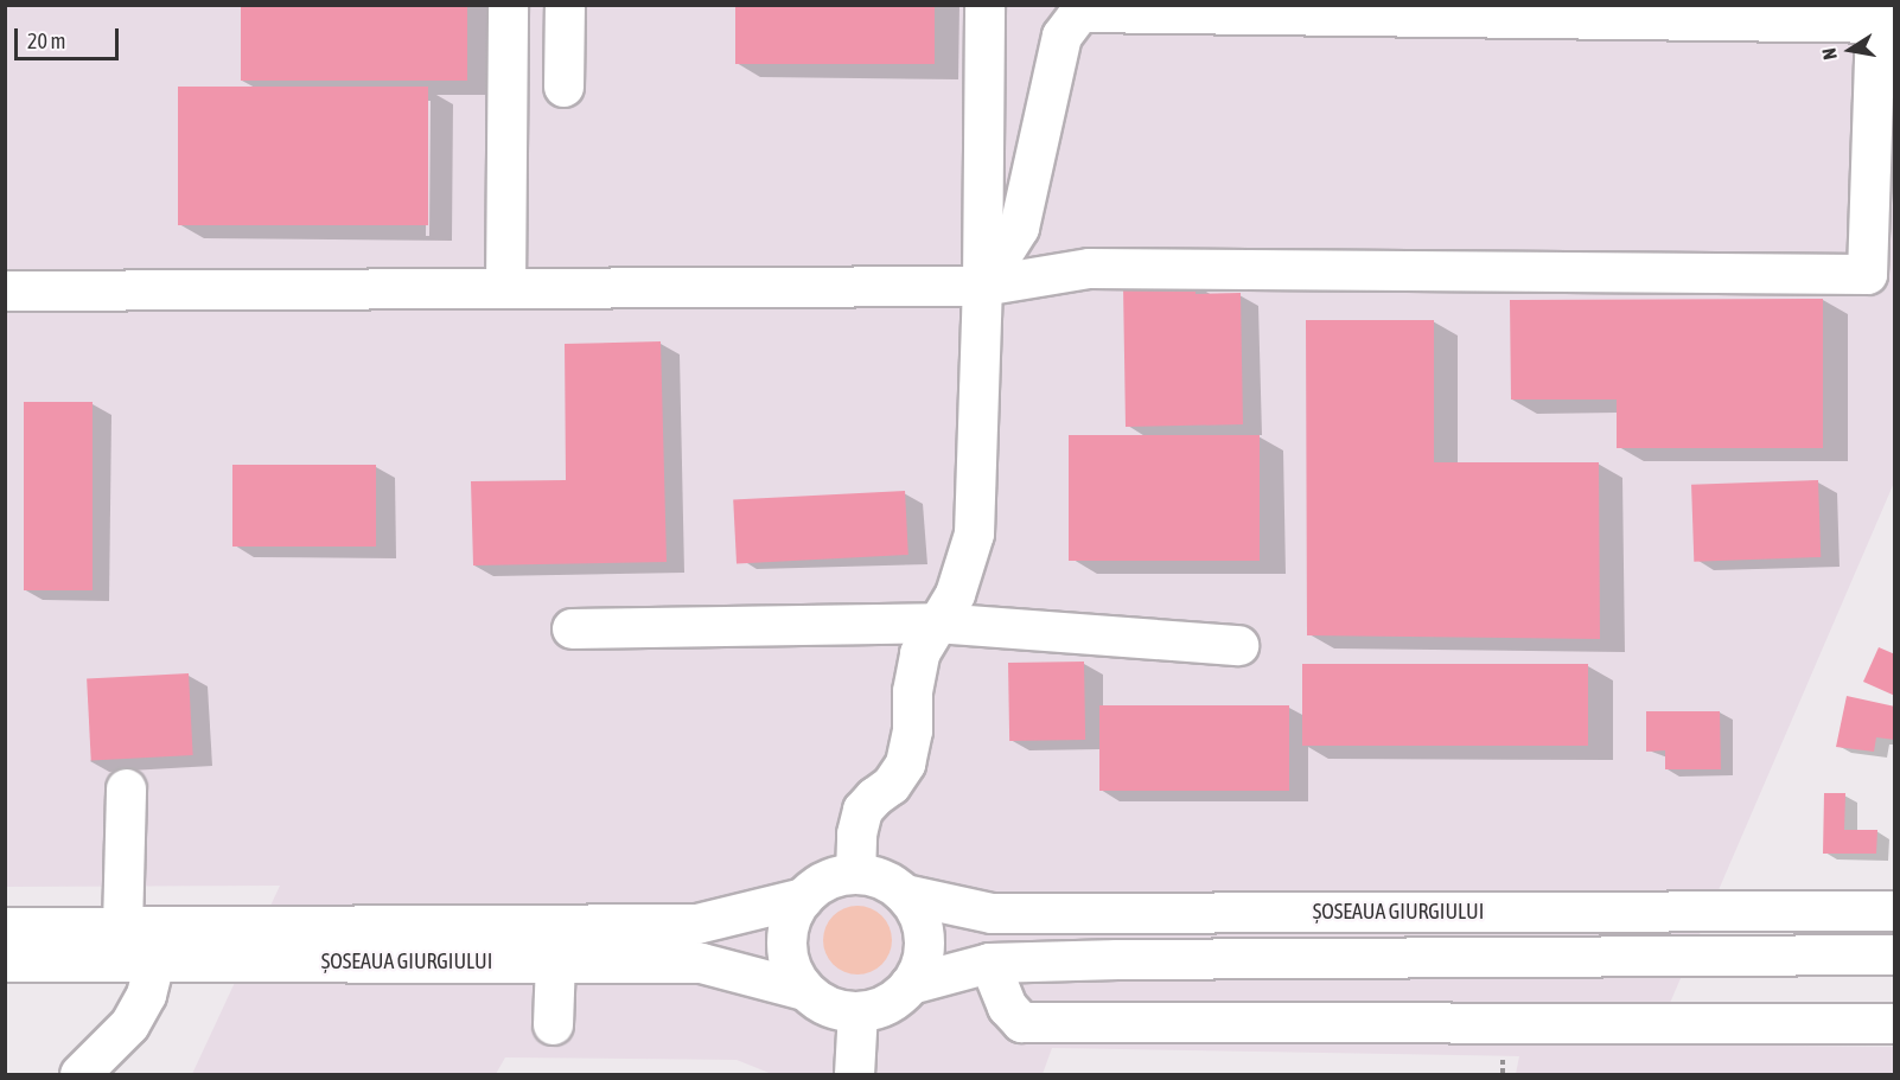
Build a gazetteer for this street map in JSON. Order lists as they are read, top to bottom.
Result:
{
  "streets": {
    "main road": ["ȘOSEAUA GIURGIULUI"]
  },
  "scale_bar": "20 m",
  "north": "left"
}
